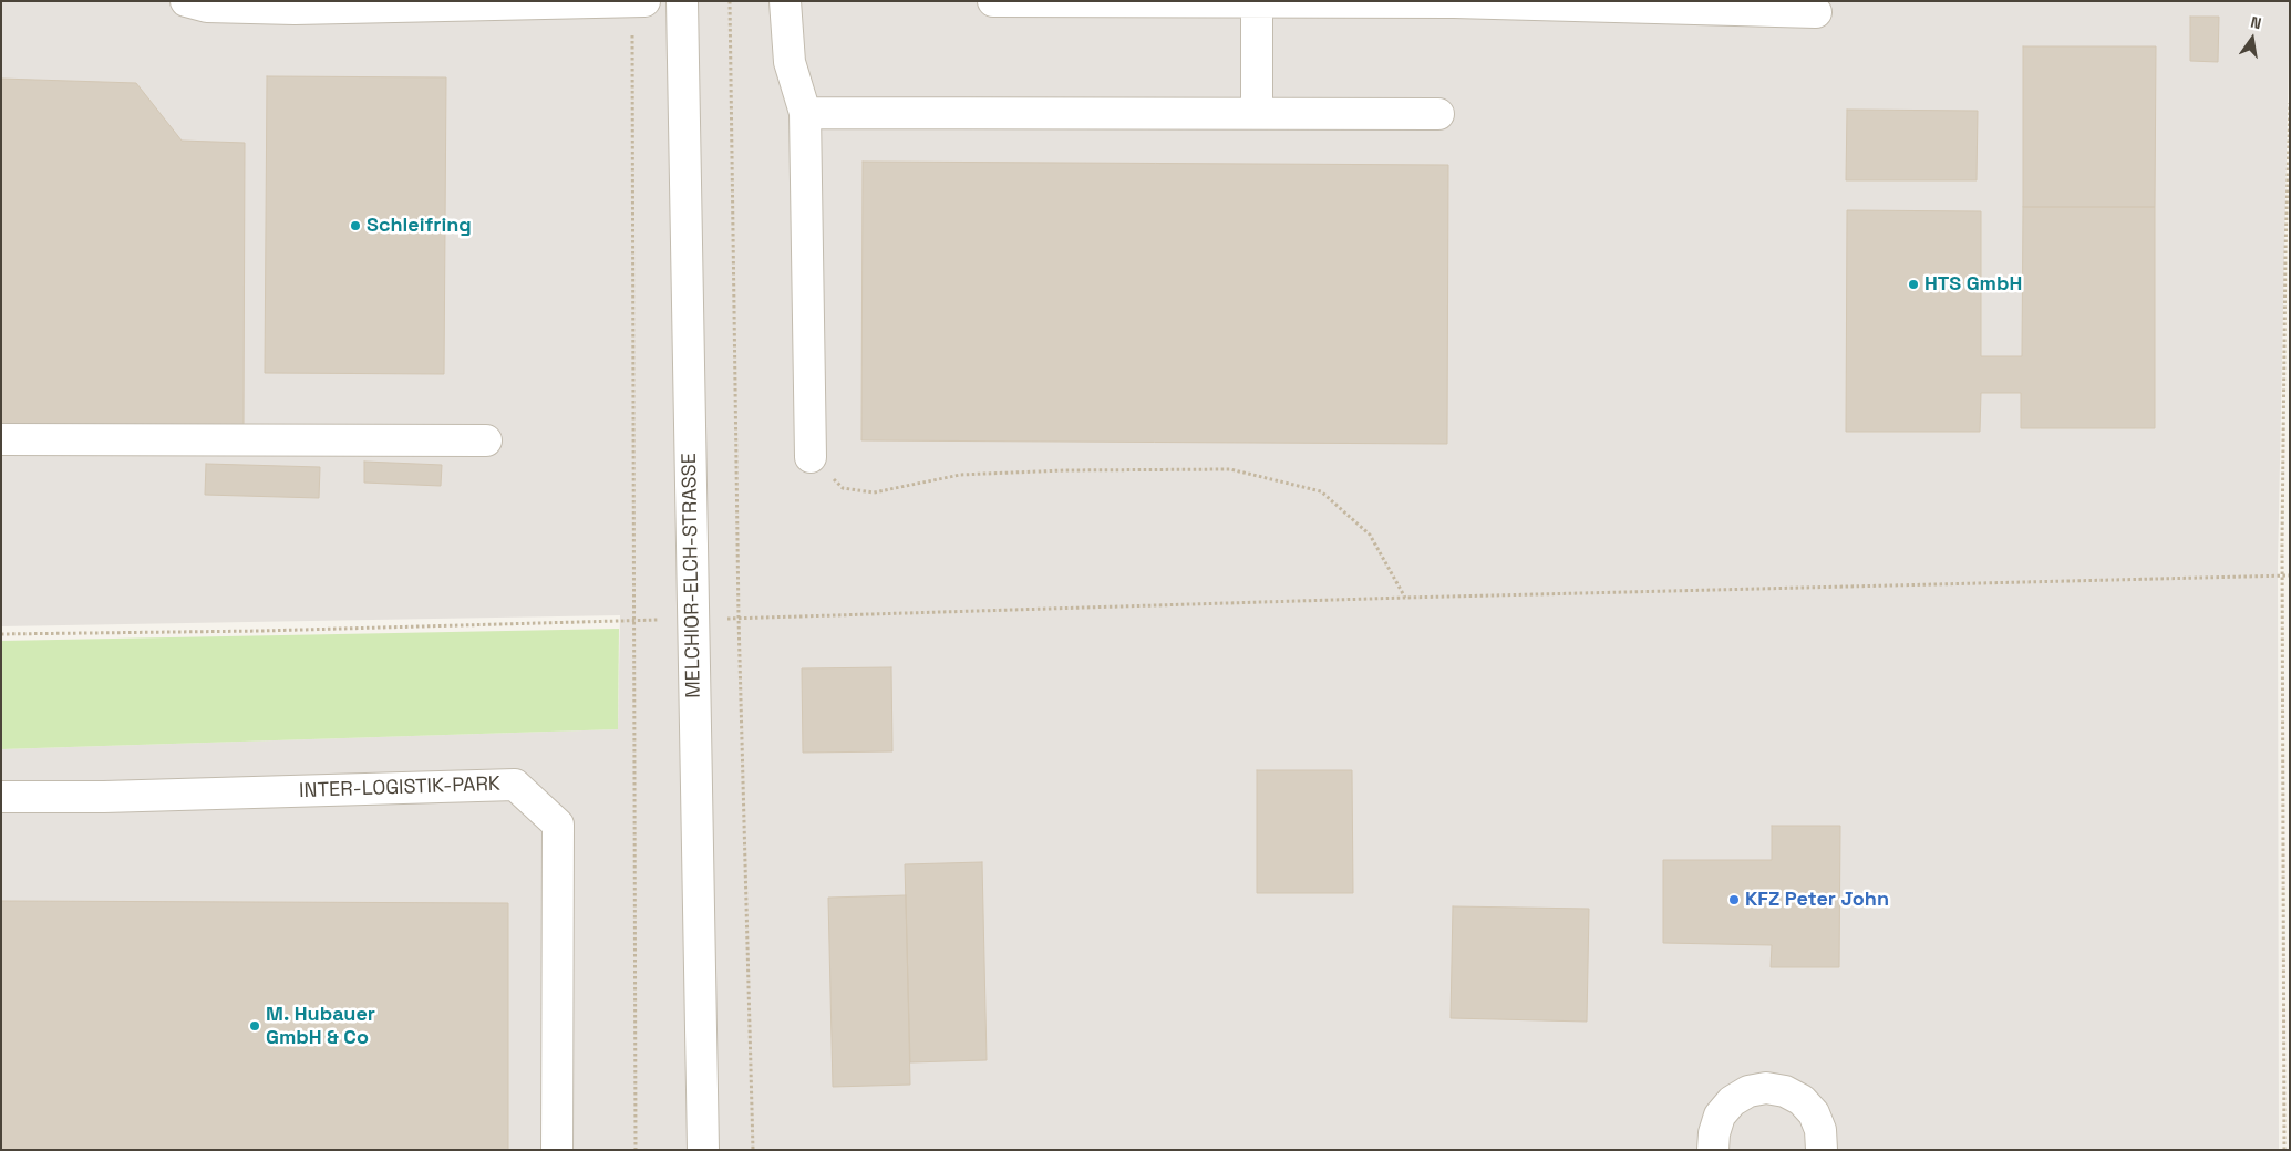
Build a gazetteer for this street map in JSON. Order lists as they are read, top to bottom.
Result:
{
  "streets": {
    "street": ["MELCHIOR-ELCH-STRASSE", "INTER-LOGISTIK-PARK"]
  },
  "places": [
    "Schleifring",
    "HTS GmbH",
    "KFZ Peter John",
    "M. Hubauer GmbH & Co"
  ],
  "north": "top"
}
